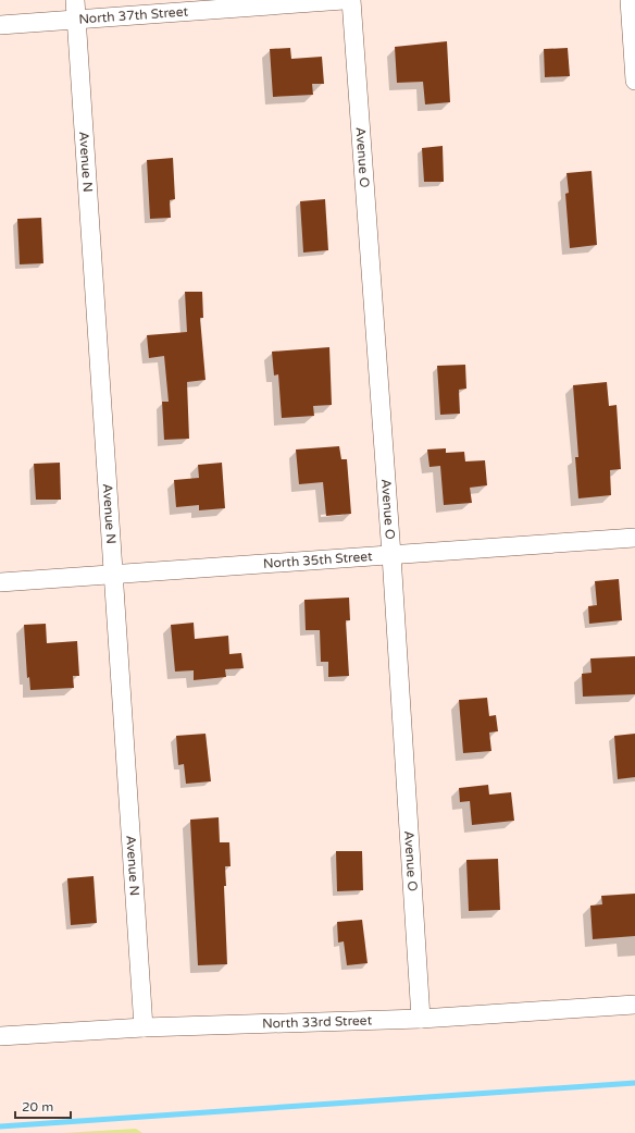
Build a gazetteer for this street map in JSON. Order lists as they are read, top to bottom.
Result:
{
  "streets": {
    "street": [
      "North 37th Street",
      "Avenue O",
      "Avenue N",
      "North 35th Street",
      "North 33rd Street"
    ]
  },
  "crossings": [
    ["North 37th Street", "Avenue N"],
    ["Avenue O", "North 35th Street"],
    ["Avenue O", "North 33rd Street"],
    ["Avenue N", "North 35th Street"],
    ["Avenue N", "North 33rd Street"]
  ],
  "scale_bar": "20 m"
}
